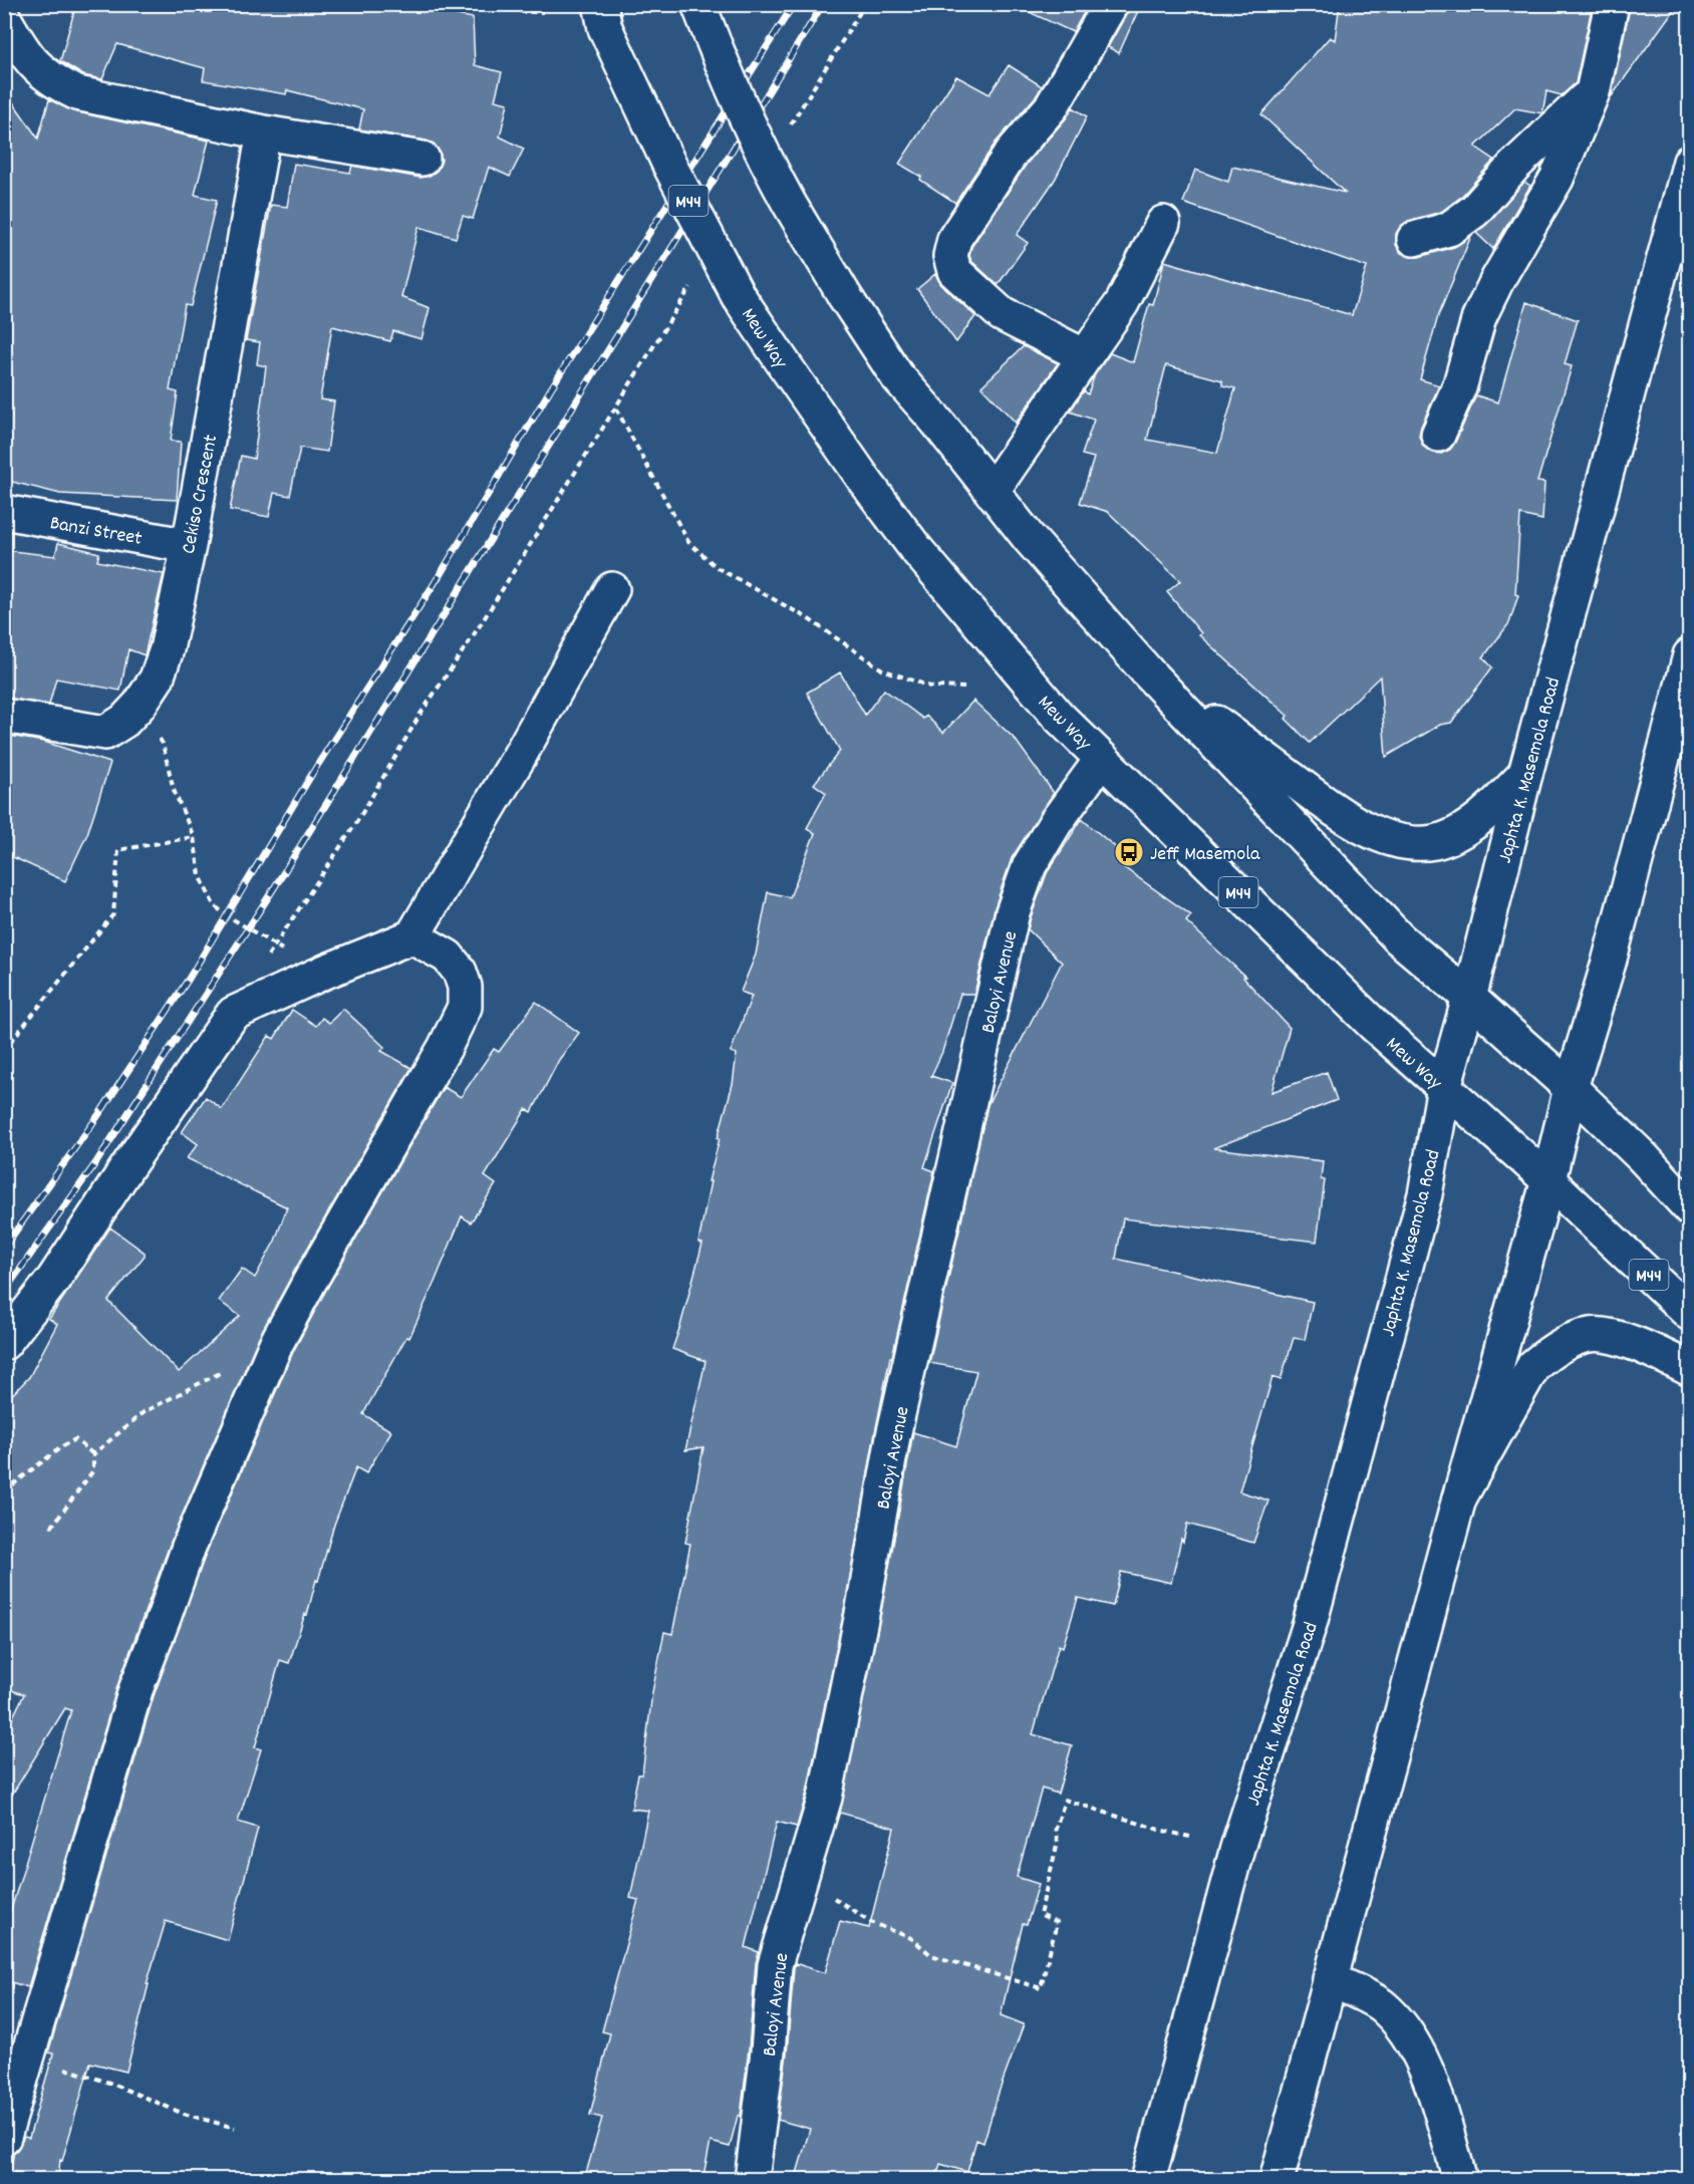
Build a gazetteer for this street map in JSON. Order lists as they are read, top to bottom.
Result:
{
  "streets": {
    "main road": [
      "M44",
      "Mew Way",
      "Cekiso Crescent",
      "Banzi Street",
      "Japhta K. Masemola Road",
      "Baloyi Avenue"
    ]
  },
  "crossings": [
    ["Mew Way", "Japhta K. Masemola Road"],
    ["Mew Way", "Baloyi Avenue"],
    ["Cekiso Crescent", "Banzi Street"]
  ],
  "places": {
    "bus stop": ["Jeff Masemola"]
  }
}
